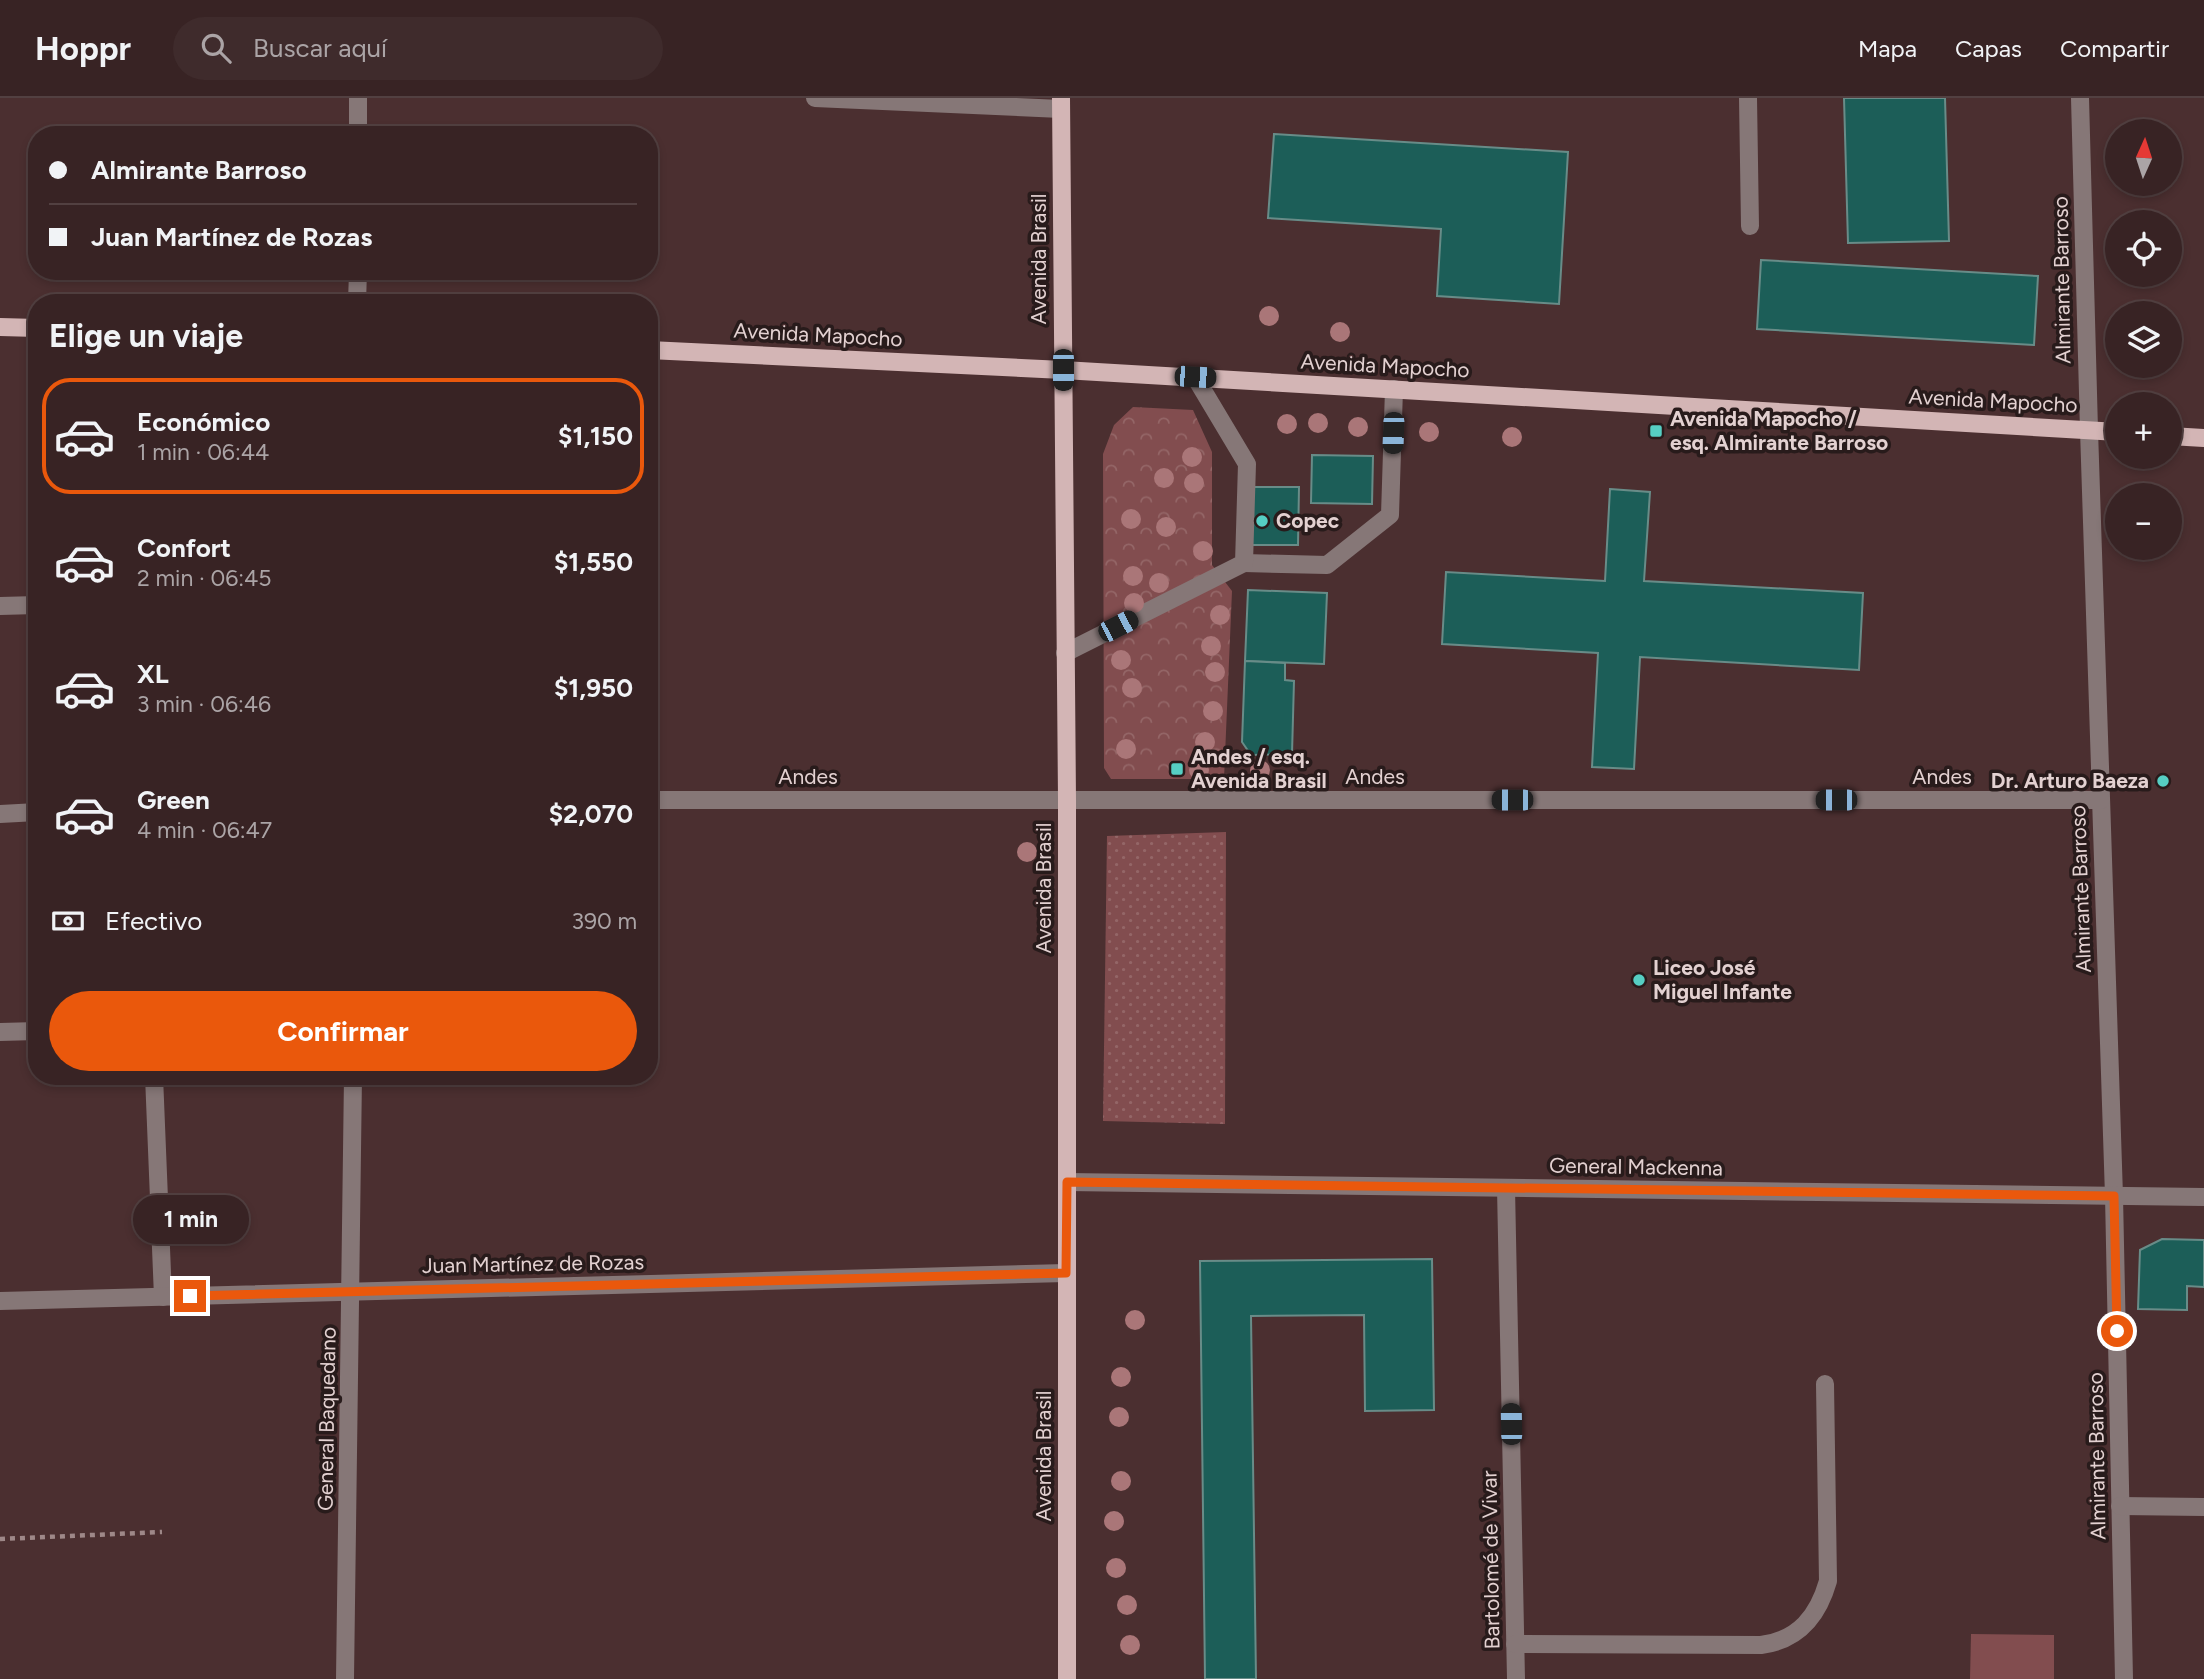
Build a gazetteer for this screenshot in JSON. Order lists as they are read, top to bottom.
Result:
{
  "streets": {
    "main road": ["Avenida Brasil", "Avenida Mapocho"],
    "street": [
      "Almirante Barroso",
      "Andes",
      "General Mackenna",
      "Juan Martínez de Rozas",
      "General Baquedano",
      "Bartolomé de Vivar"
    ]
  },
  "crossings": [
    ["Avenida Brasil", "Avenida Mapocho"],
    ["Avenida Brasil", "Andes"],
    ["Avenida Brasil", "General Mackenna"],
    ["Avenida Brasil", "Juan Martínez de Rozas"],
    ["Almirante Barroso", "Avenida Mapocho"],
    ["Almirante Barroso", "Andes"],
    ["Almirante Barroso", "General Mackenna"],
    ["General Mackenna", "Bartolomé de Vivar"],
    ["Juan Martínez de Rozas", "General Baquedano"]
  ],
  "places": {
    "transit": ["Avenida Mapocho / esq. Almirante Barroso", "Andes / esq. Avenida Brasil"],
    "other": ["Copec", "Dr. Arturo Baeza", "Liceo José Miguel Infante"]
  },
  "north": "top",
  "page": {
    "header": "Hoppr",
    "search": "Buscar aquí",
    "nav": ["Mapa", "Capas", "Compartir"],
    "map_buttons": ["+", "−"],
    "banner": ["Almirante Barroso", "Juan Martínez de Rozas"],
    "heading": "Elige un viaje",
    "list": [
      {
        "name": "Económico",
        "note": "1 min · 06:44",
        "value": "$1,150"
      },
      {
        "name": "Confort",
        "note": "2 min · 06:45",
        "value": "$1,550"
      },
      {
        "name": "XL",
        "note": "3 min · 06:46",
        "value": "$1,950"
      },
      {
        "name": "Green",
        "note": "4 min · 06:47",
        "value": "$2,070"
      }
    ],
    "pay": ["Efectivo", "390 m"],
    "buttons": "Confirmar",
    "bubble": "1 min"
  }
}
